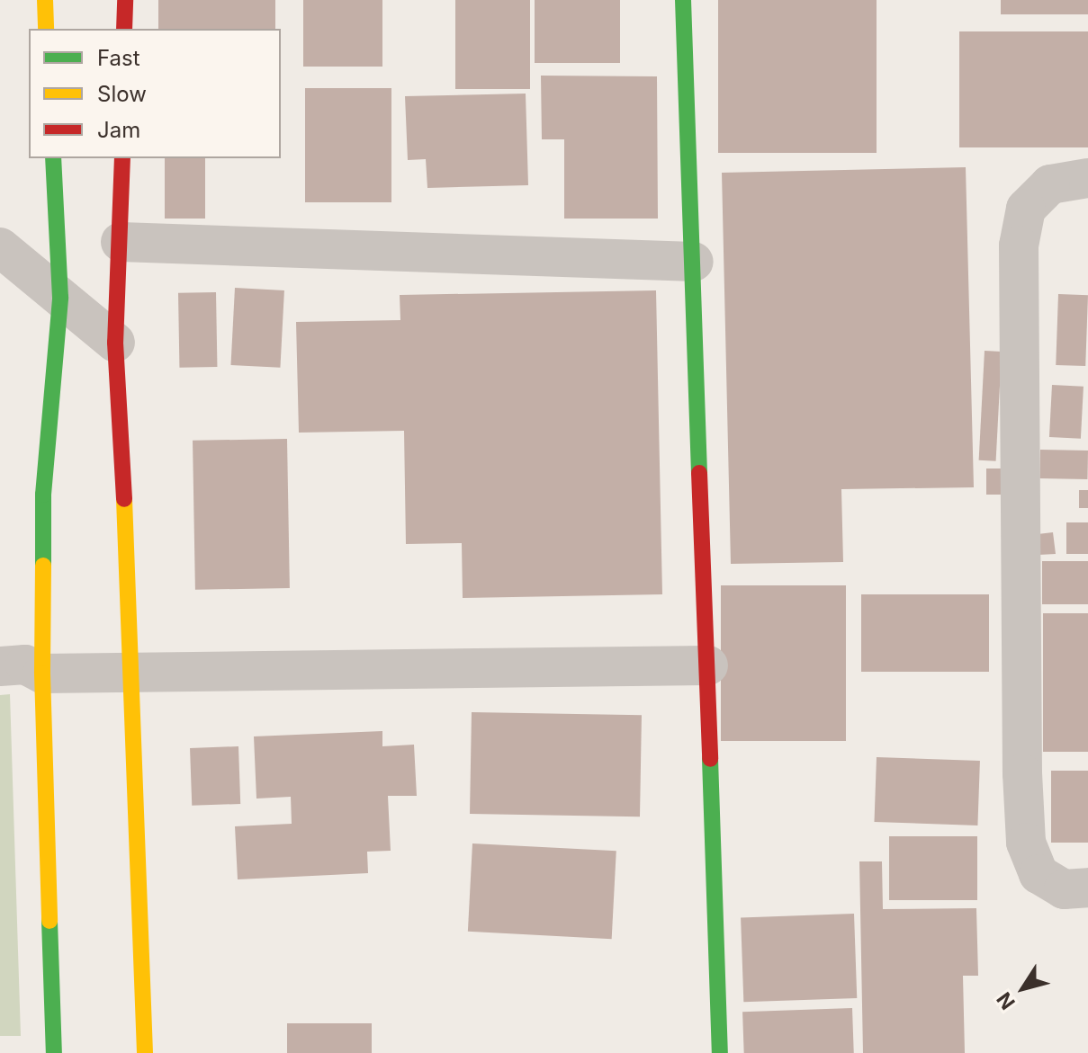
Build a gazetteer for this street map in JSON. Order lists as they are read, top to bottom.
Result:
{
  "legend": ["Fast", "Slow", "Jam"],
  "north": "bottom left"
}
